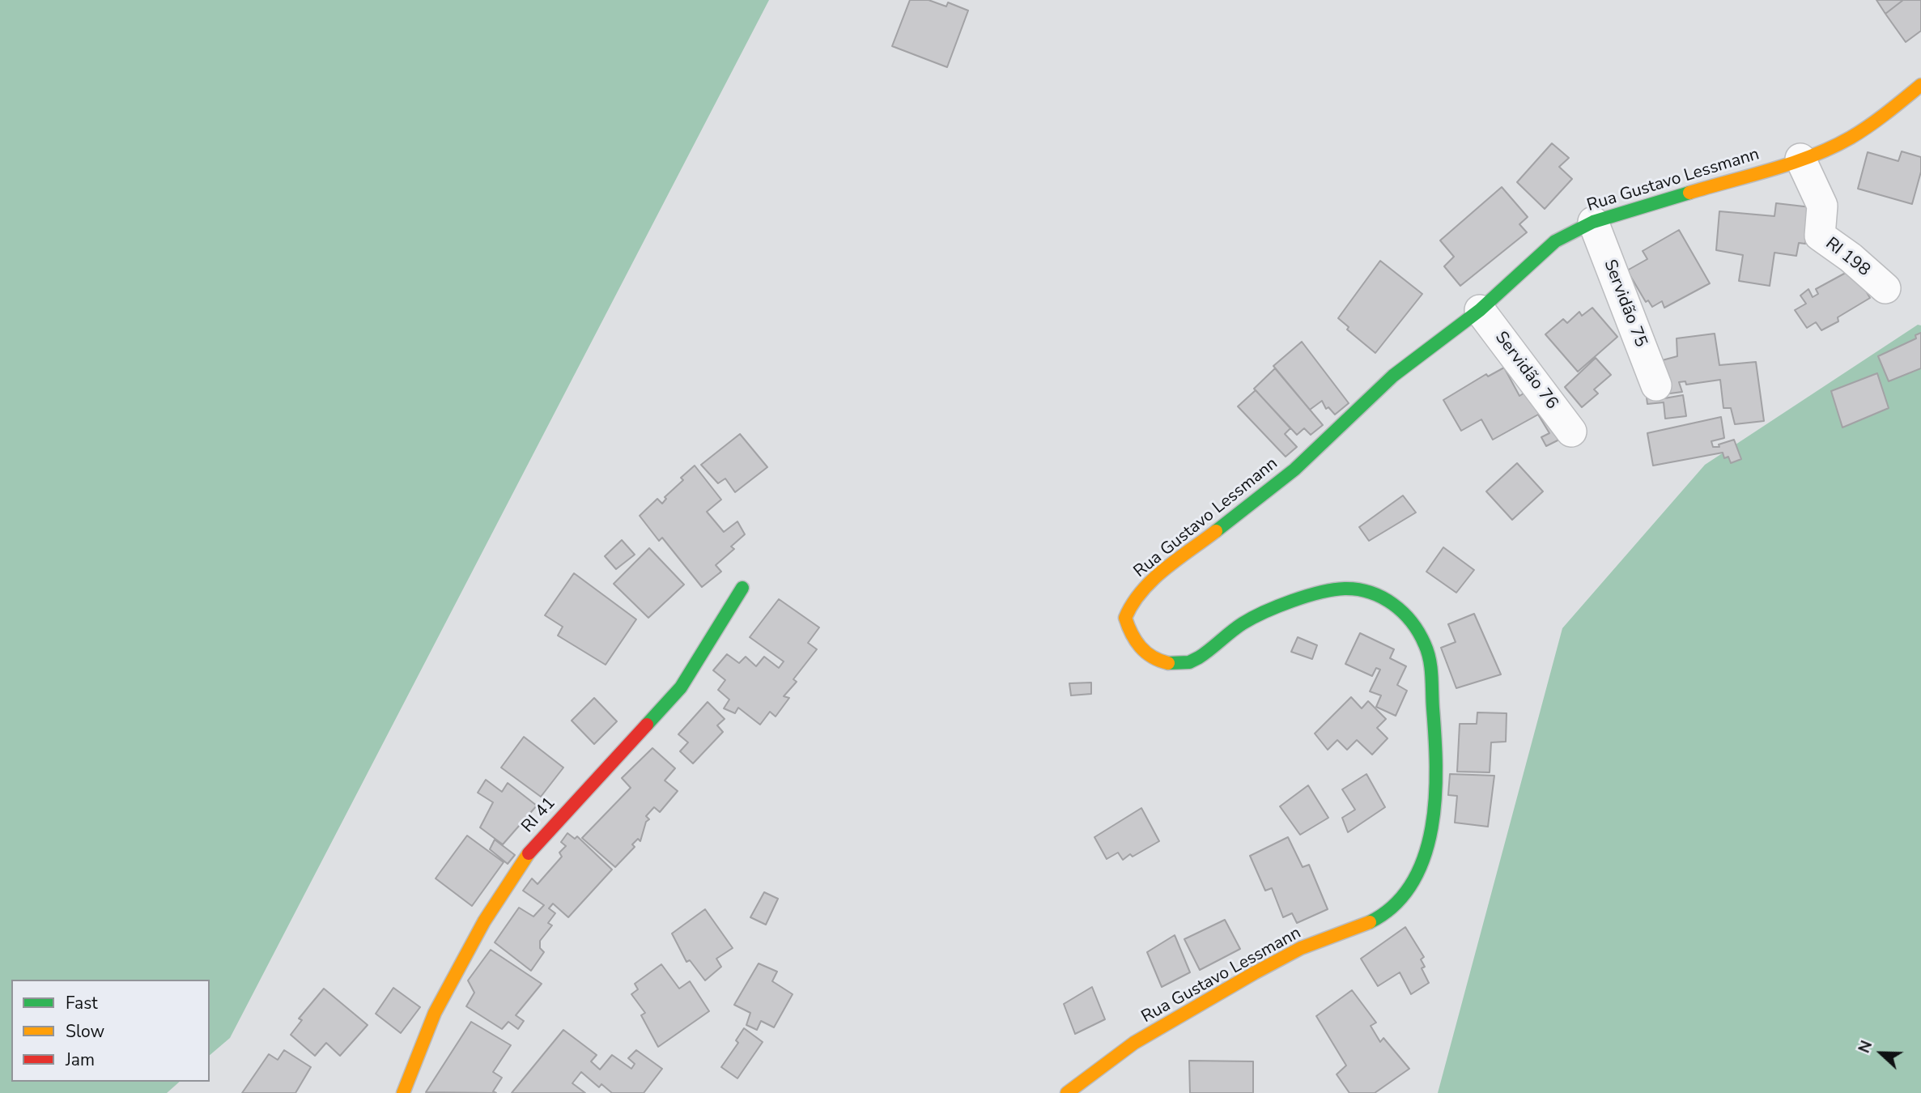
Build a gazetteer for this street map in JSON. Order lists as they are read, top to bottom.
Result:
{
  "streets": {
    "street": [
      "Rua Gustavo Lessmann",
      "RI 198",
      "Servidão 75",
      "Servidão 76",
      "RI 41"
    ]
  },
  "crossings": [
    ["Rua Gustavo Lessmann", "RI 198"],
    ["Rua Gustavo Lessmann", "Servidão 75"],
    ["Rua Gustavo Lessmann", "Servidão 76"]
  ],
  "legend": ["Fast", "Slow", "Jam"],
  "north": "left"
}
